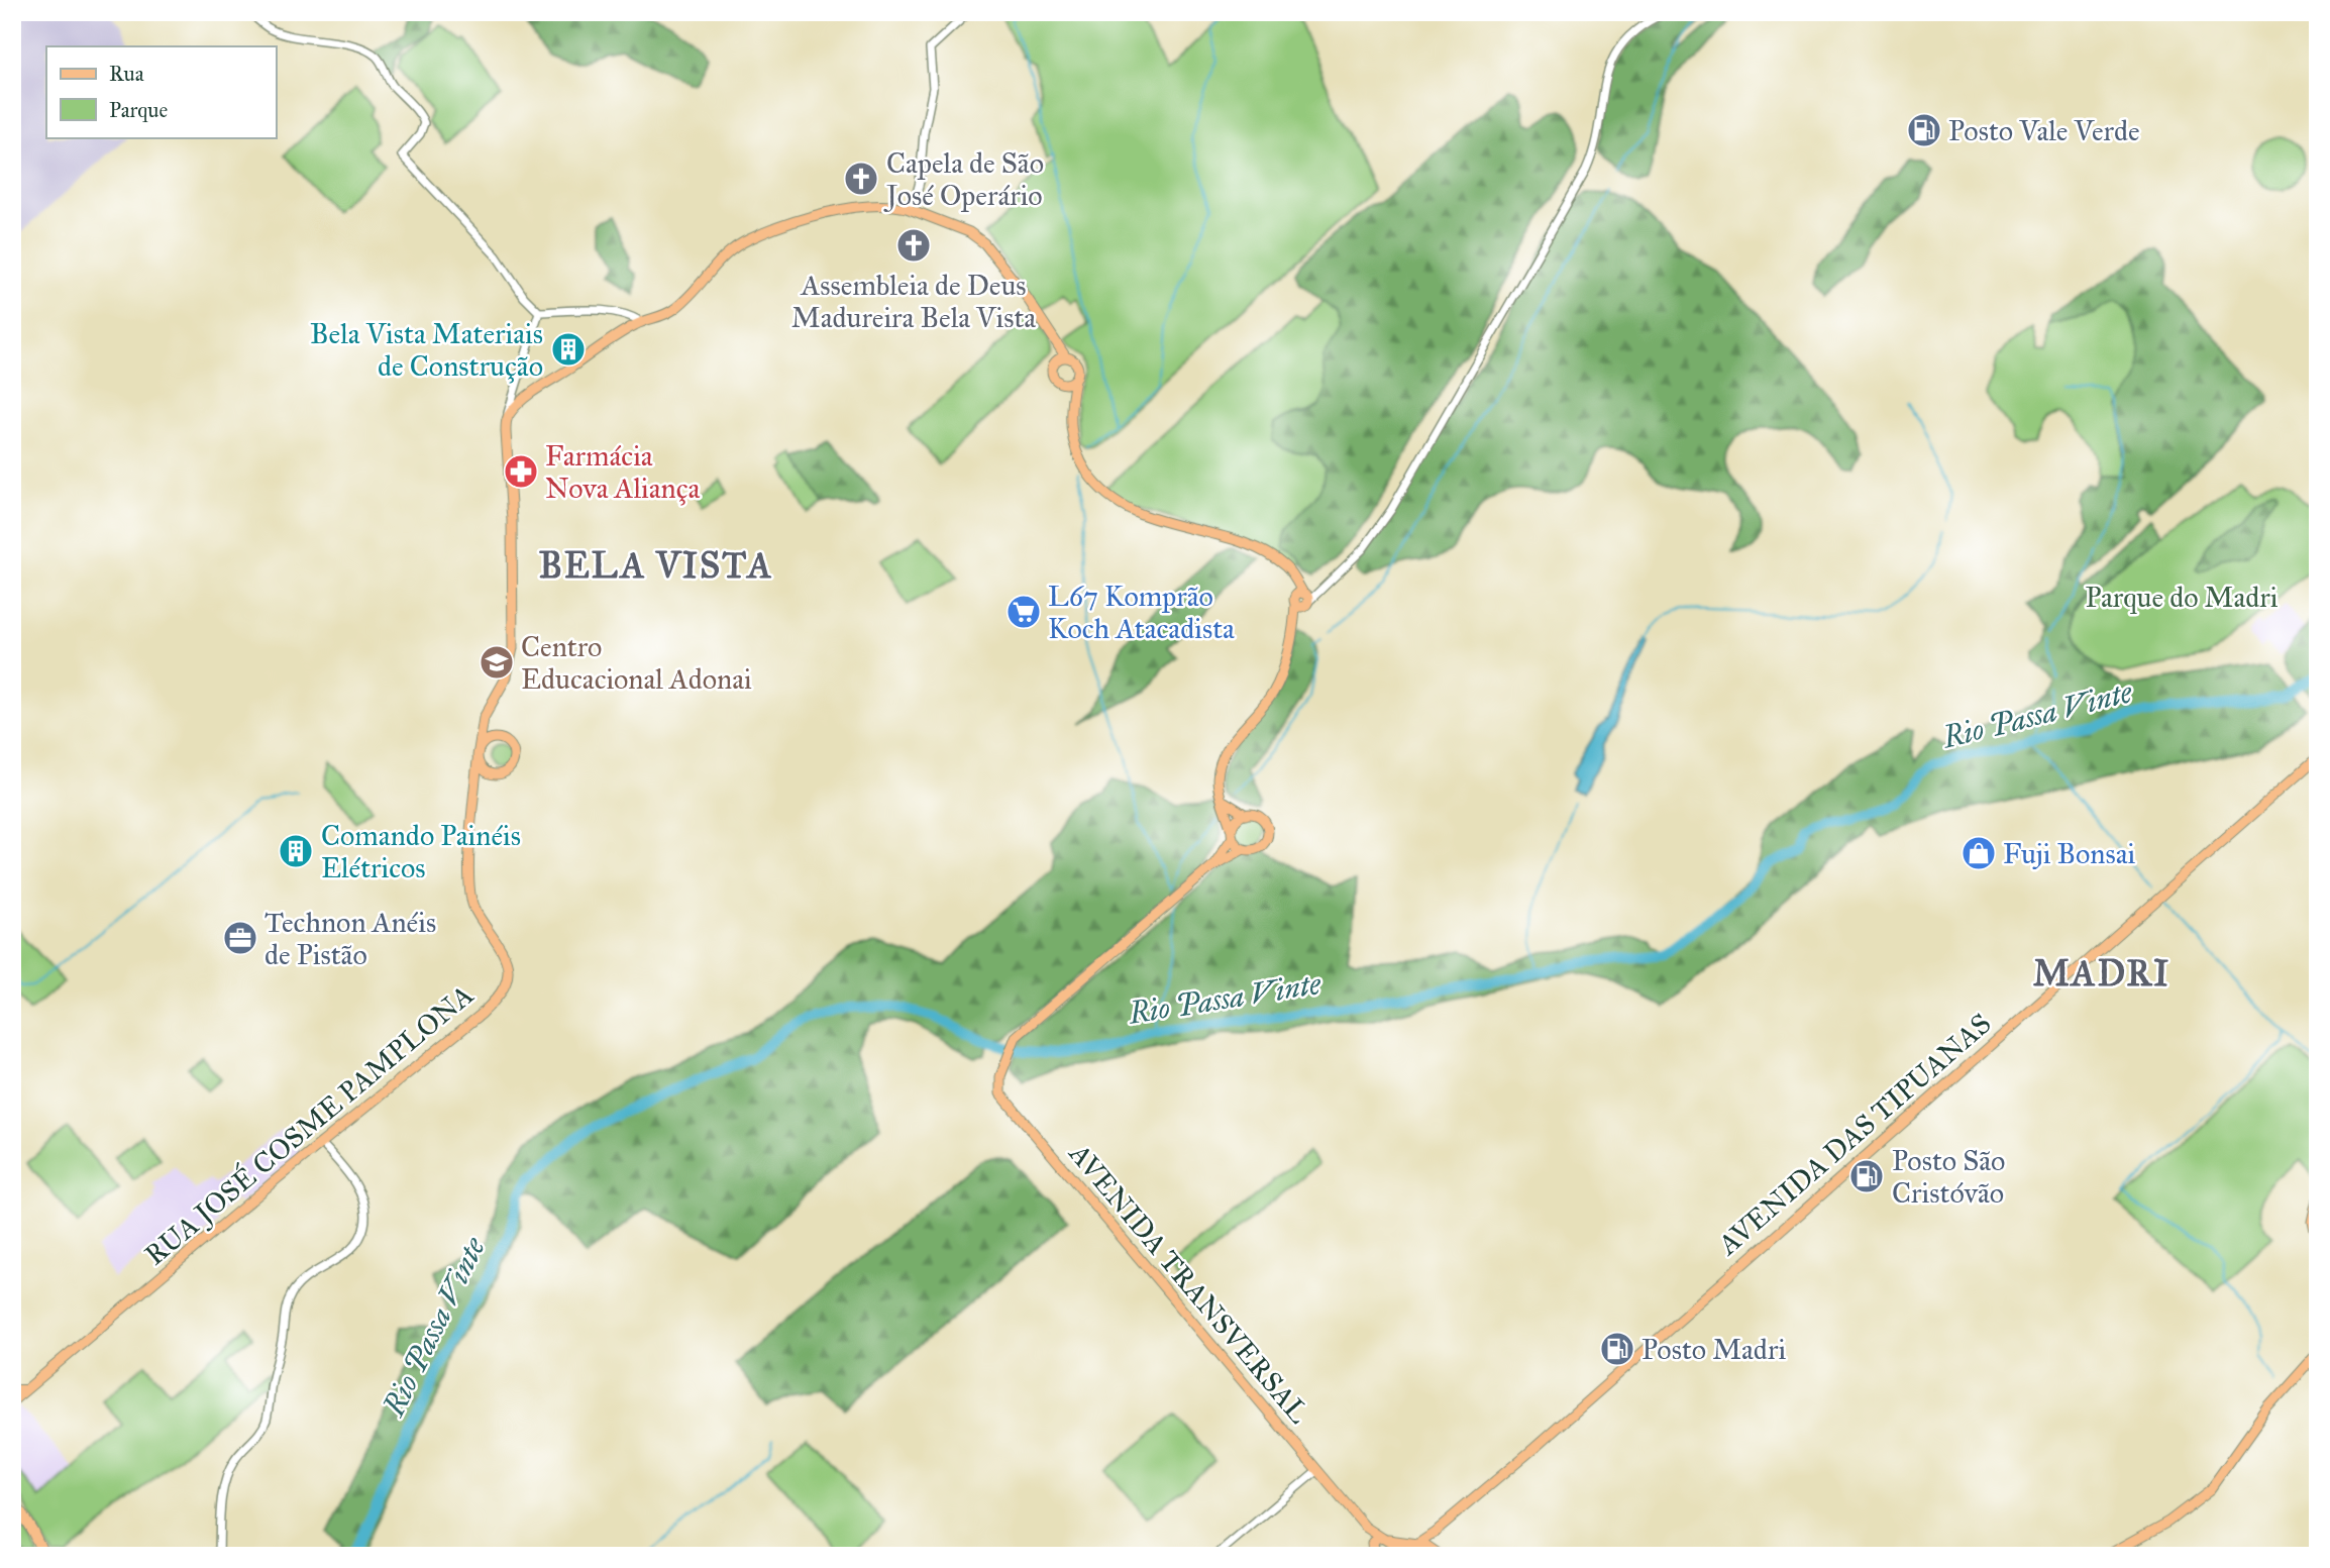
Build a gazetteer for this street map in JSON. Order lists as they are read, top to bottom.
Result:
{
  "streets": {
    "main road": ["RUA JOSÉ COSME PAMPLONA", "AVENIDA DAS TIPUANAS", "AVENIDA TRANSVERSAL"]
  },
  "districts": ["BELA VISTA", "MADRI"],
  "water": ["Rio Passa Vinte"],
  "parks": ["Parque do Madri"],
  "places": {
    "fuel station": ["Posto Vale Verde", "Posto São Cristóvão", "Posto Madri"],
    "church": ["Capela de São José Operário", "Assembleia de Deus Madureira Bela Vista"],
    "building": ["Bela Vista Materiais de Construção", "Comando Painéis Elétricos"],
    "pharmacy": ["Farmácia Nova Aliança"],
    "supermarket": ["L67 Komprão Koch Atacadista"],
    "school or university": ["Centro Educacional Adonai"],
    "shop": ["Fuji Bonsai"],
    "office": ["Technon Anéis de Pistão"]
  },
  "legend": ["Rua", "Parque"]
}
